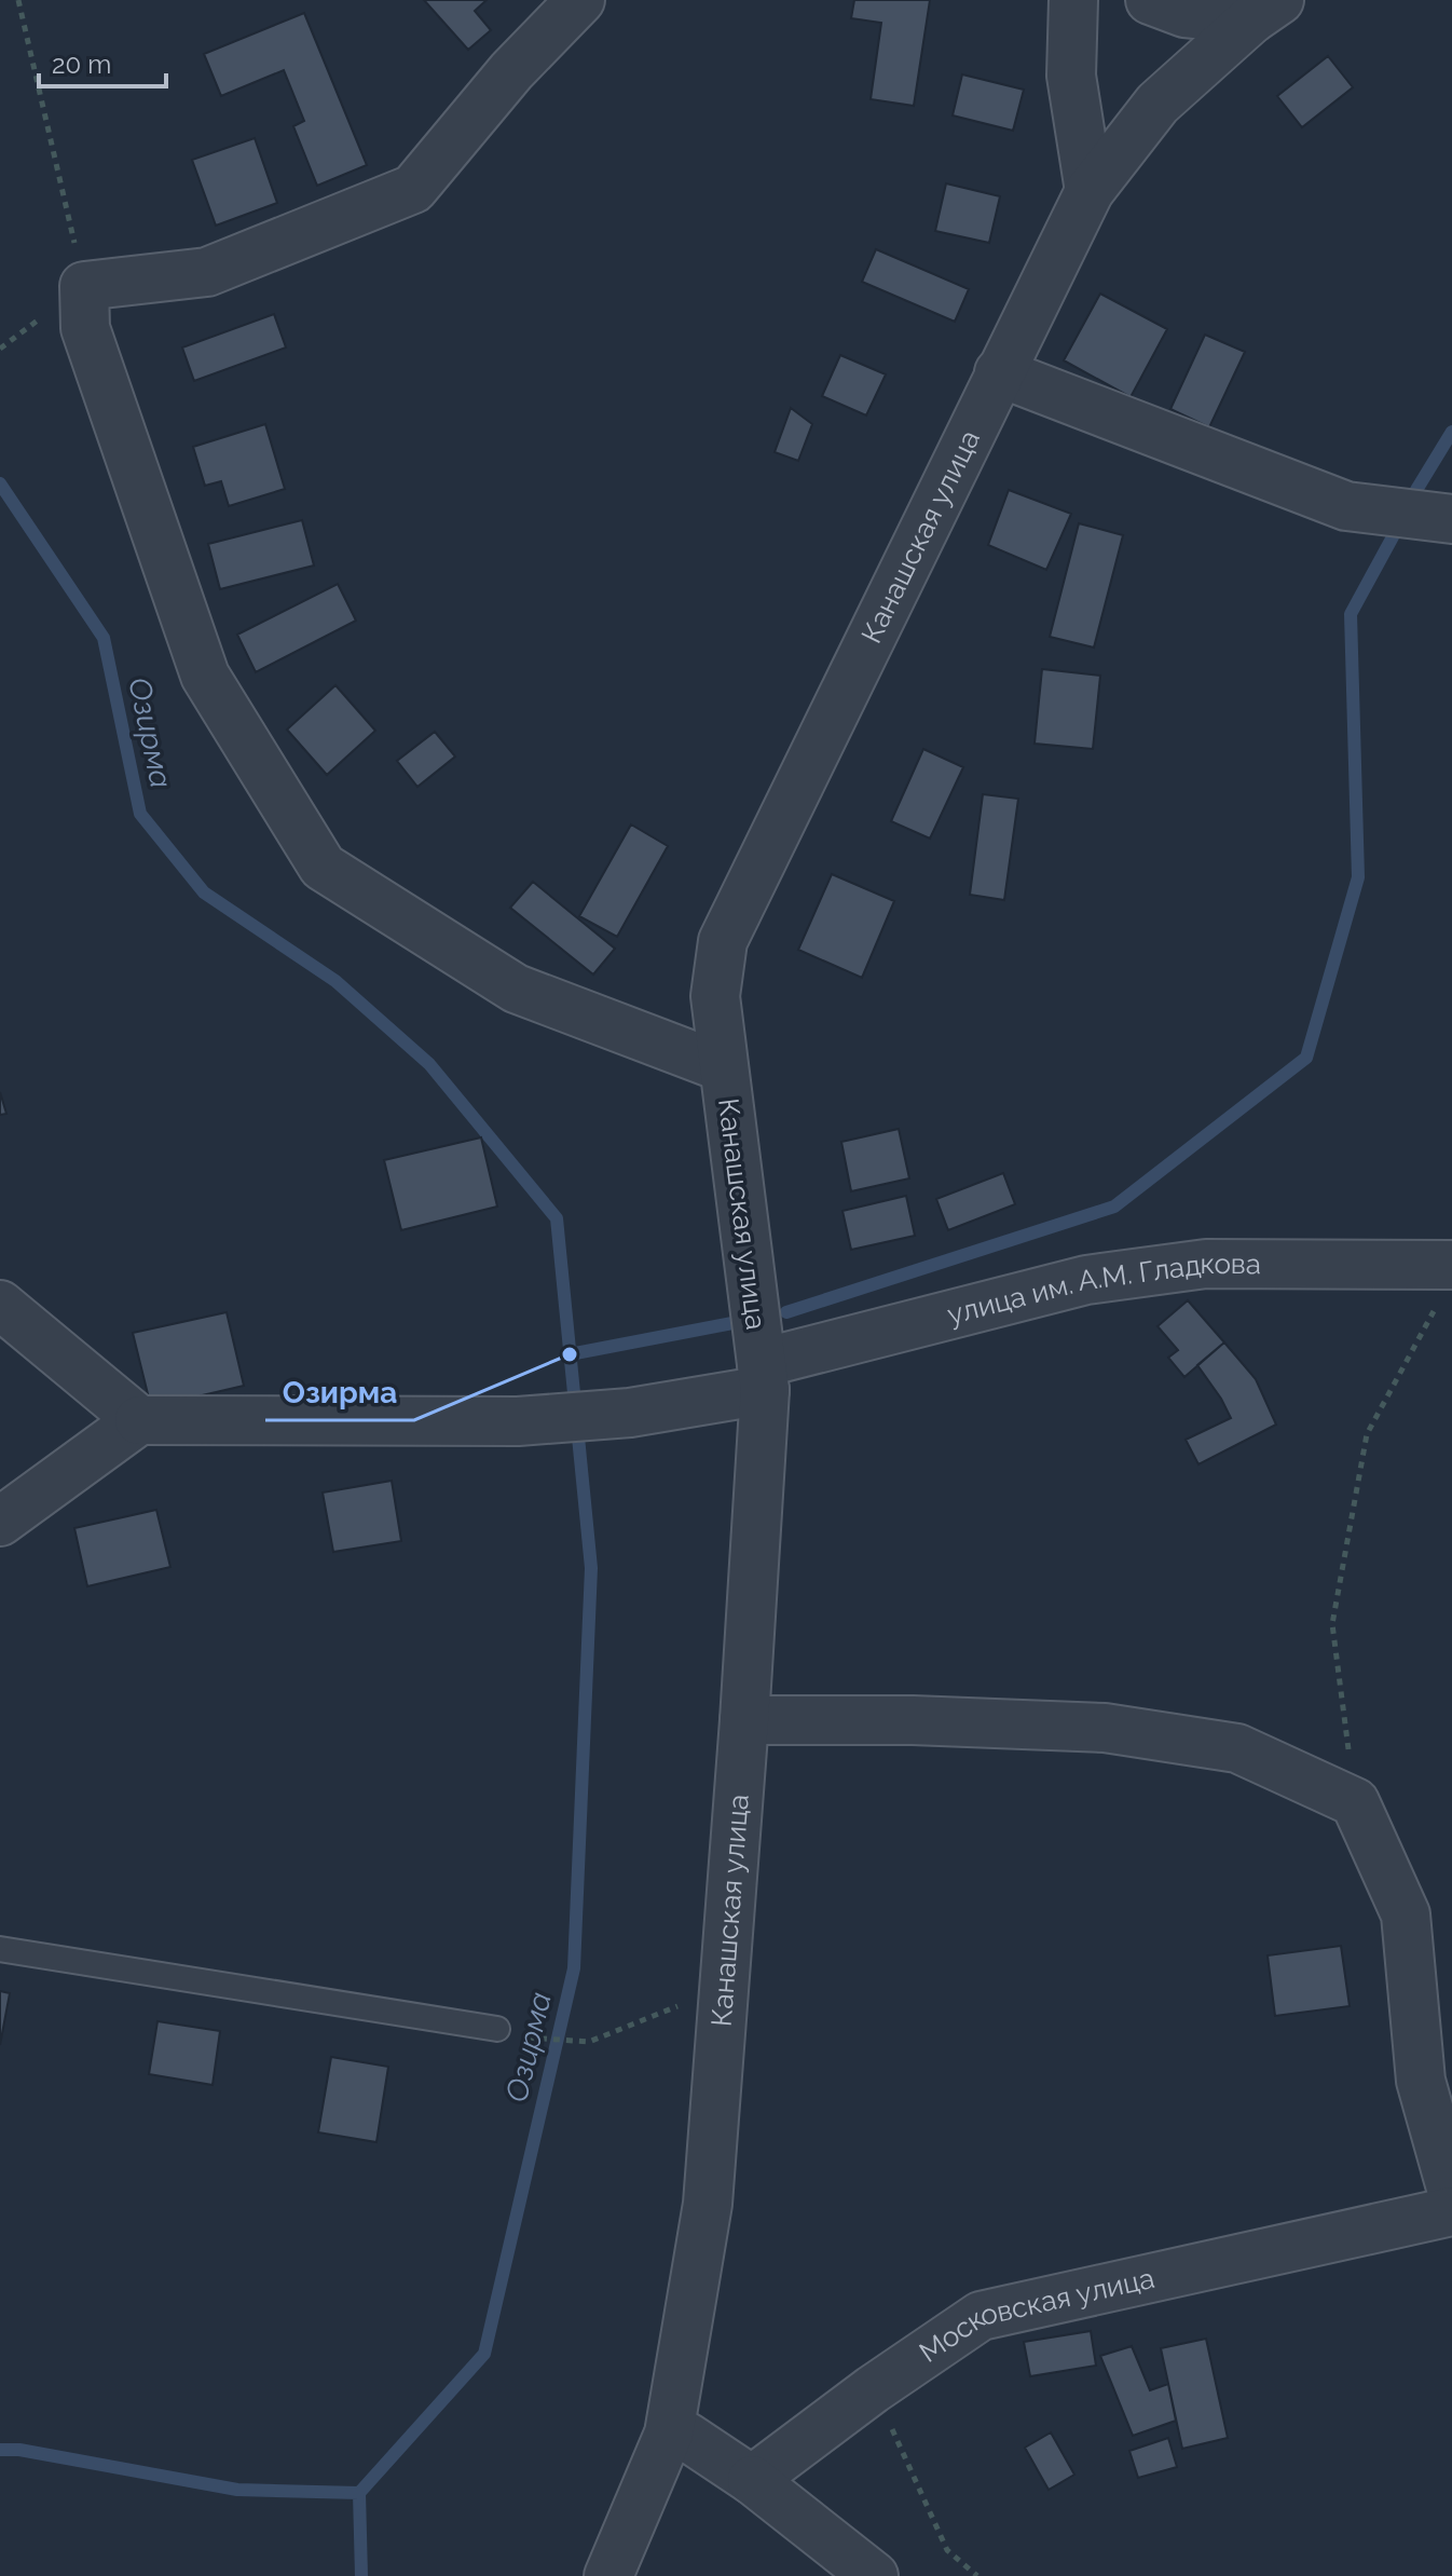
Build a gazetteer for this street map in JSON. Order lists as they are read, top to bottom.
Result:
{
  "streets": {
    "street": ["Канашская улица", "улица им. А.М. Гладкова", "Московская улица"]
  },
  "crossings": [
    ["Канашская улица", "улица им. А.М. Гладкова"]
  ],
  "water": ["Озирма"],
  "places": ["Озирма"],
  "scale_bar": "20 m"
}
